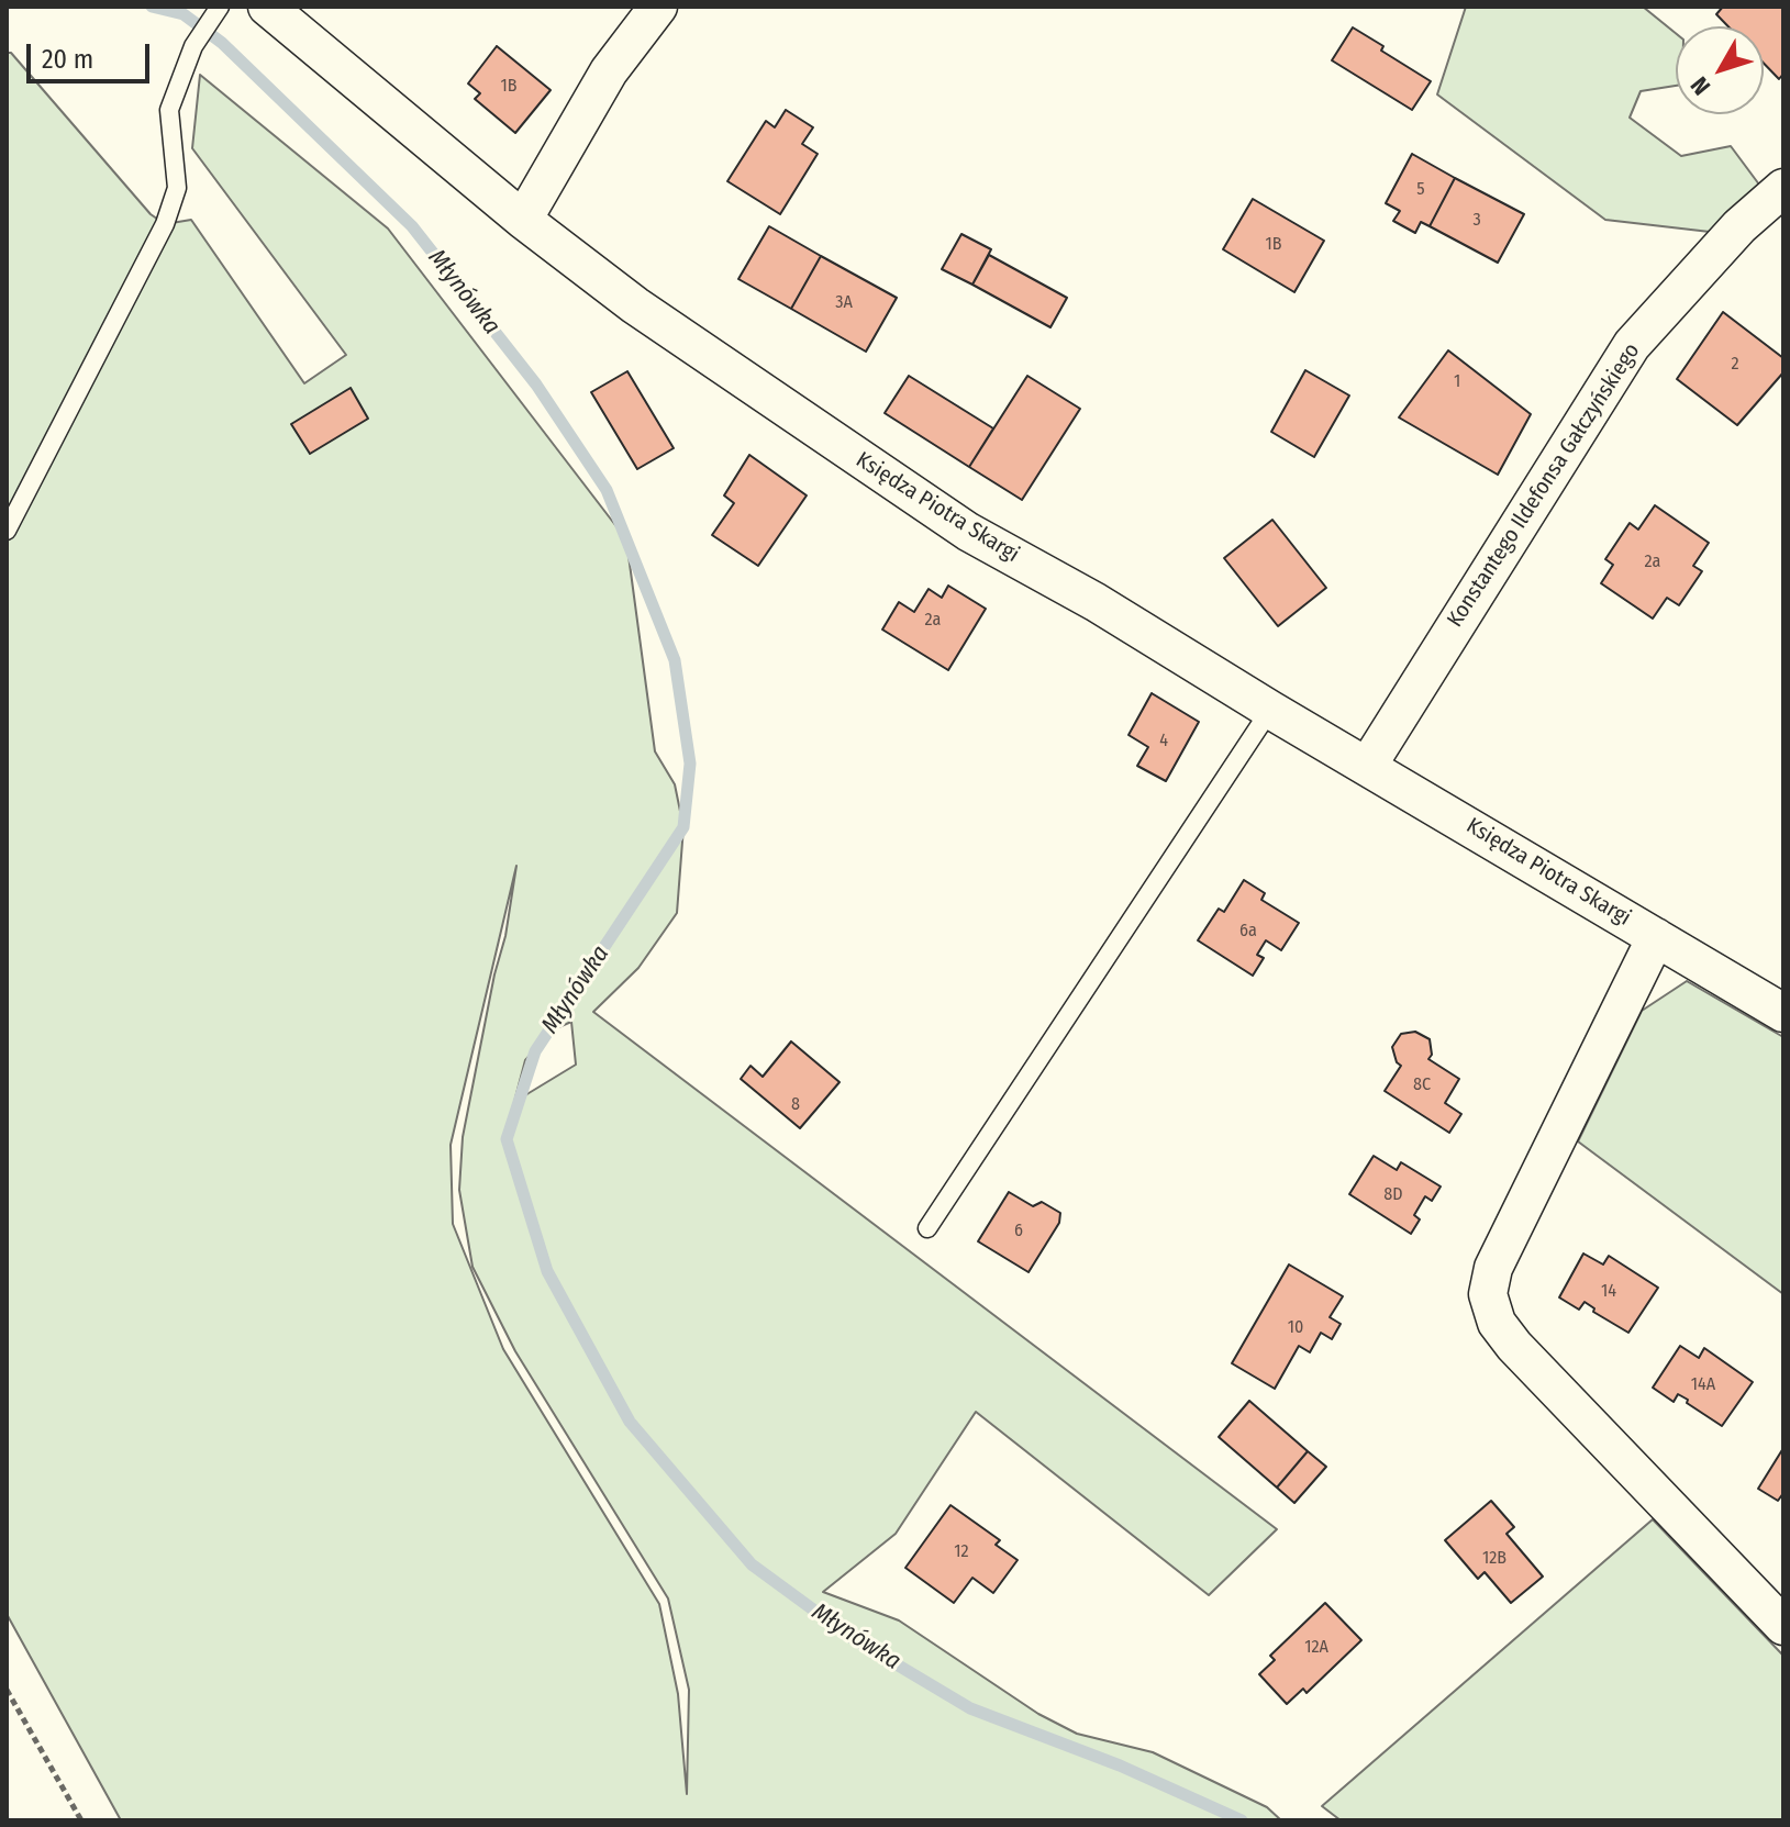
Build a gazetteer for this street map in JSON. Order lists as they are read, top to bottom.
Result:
{
  "streets": {
    "street": ["Konstantego Ildefonsa Gałczyńskiego", "Księdza Piotra Skargi"]
  },
  "crossings": [
    ["Konstantego Ildefonsa Gałczyńskiego", "Księdza Piotra Skargi"]
  ],
  "water": ["Młynówka"],
  "house_numbers": [
    "1B",
    "5",
    "3",
    "1B",
    "3A",
    "2",
    "1",
    "2a",
    "2a",
    "4",
    "6a",
    "8C",
    "8",
    "8D",
    "6",
    "14",
    "10",
    "14A",
    "12",
    "12B",
    "12A"
  ],
  "scale_bar": "20 m",
  "north": "bottom left"
}
